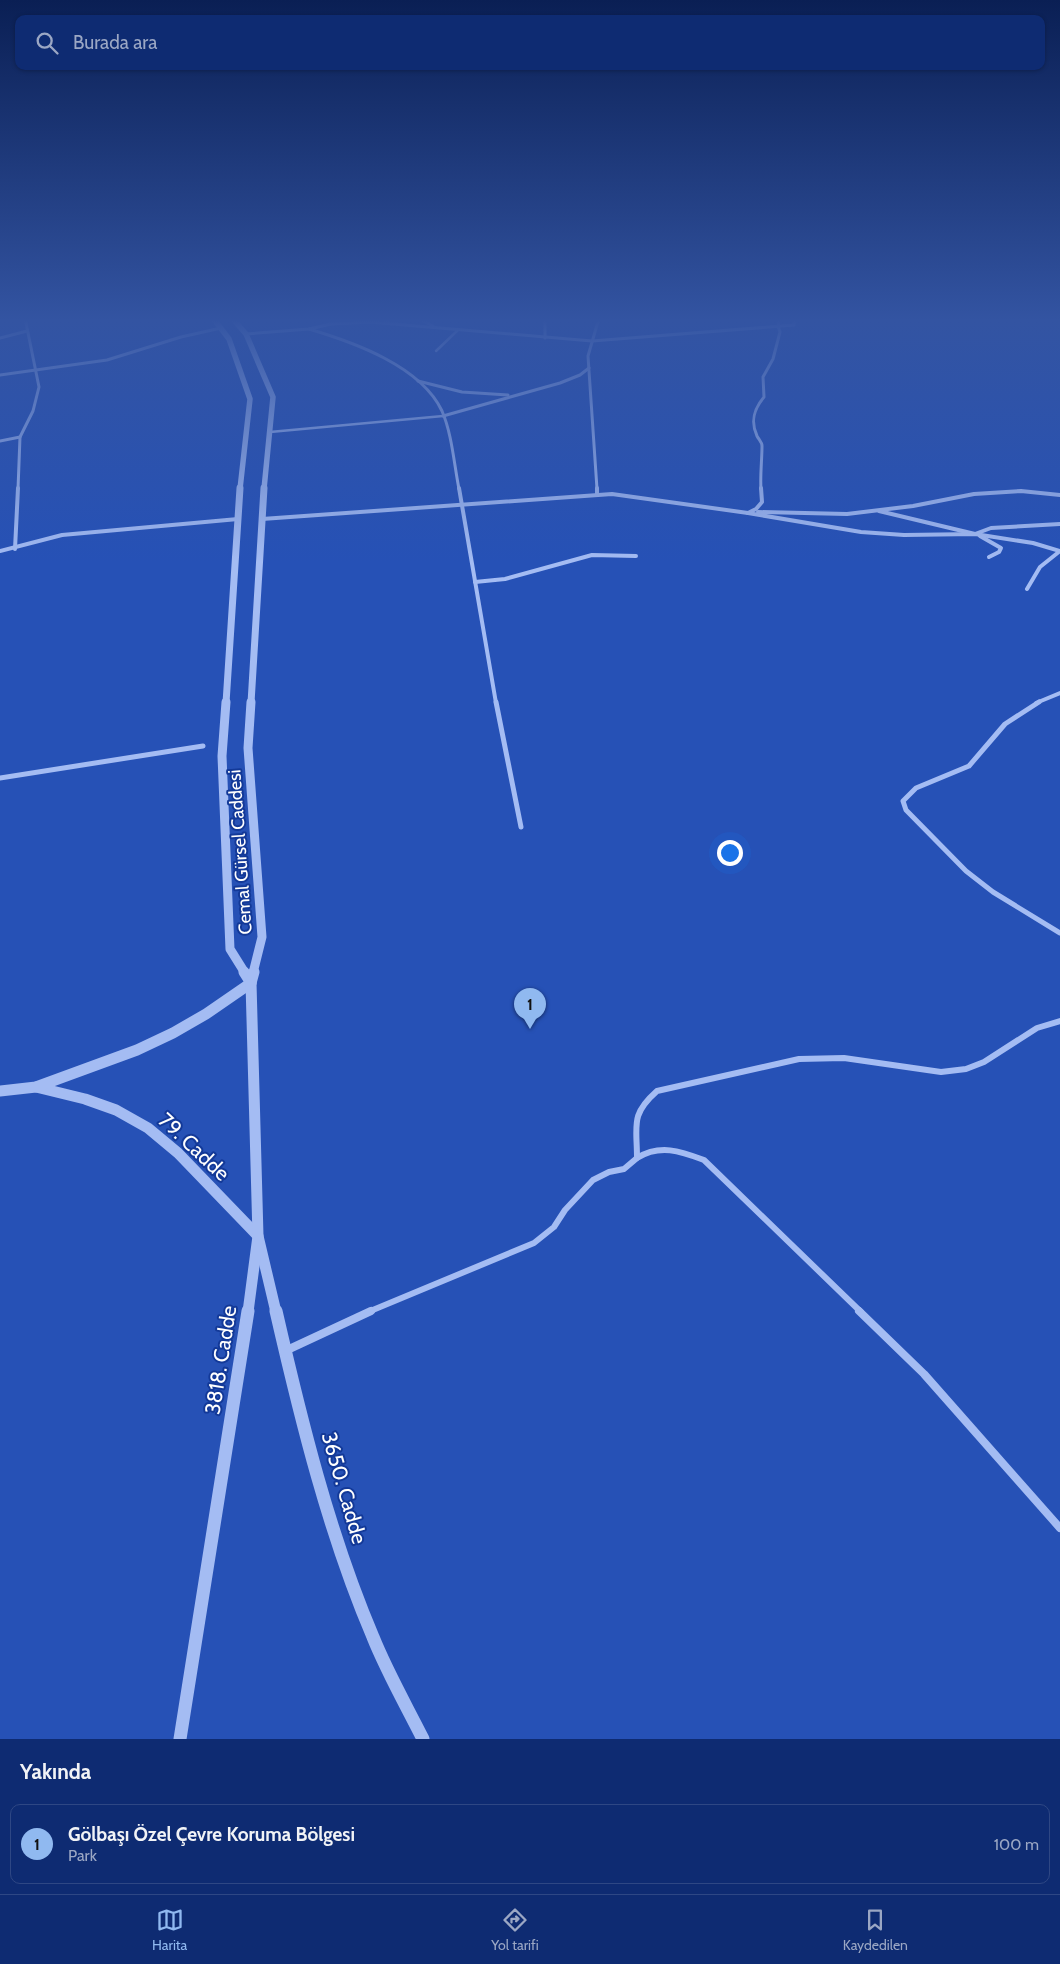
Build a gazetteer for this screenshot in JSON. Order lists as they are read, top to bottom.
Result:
{
  "streets": {
    "street": [
      "Cemal Gürsel Caddesi",
      "79. Cadde",
      "3818. Cadde",
      "3650. Cadde"
    ]
  },
  "crossings": [
    ["Cemal Gürsel Caddesi", "79. Cadde"],
    ["Cemal Gürsel Caddesi", "3818. Cadde"],
    ["79. Cadde", "3818. Cadde"],
    ["79. Cadde", "3650. Cadde"],
    ["3818. Cadde", "3650. Cadde"]
  ],
  "page": {
    "search": "Burada ara",
    "pins": "1",
    "heading": "Yakında",
    "list": [
      {
        "mark": "1",
        "name": "Gölbaşı Özel Çevre Koruma Bölgesi",
        "note": "Park",
        "value": "100 m"
      }
    ],
    "nav": ["Harita", "Yol tarifi", "Kaydedilen"]
  }
}
